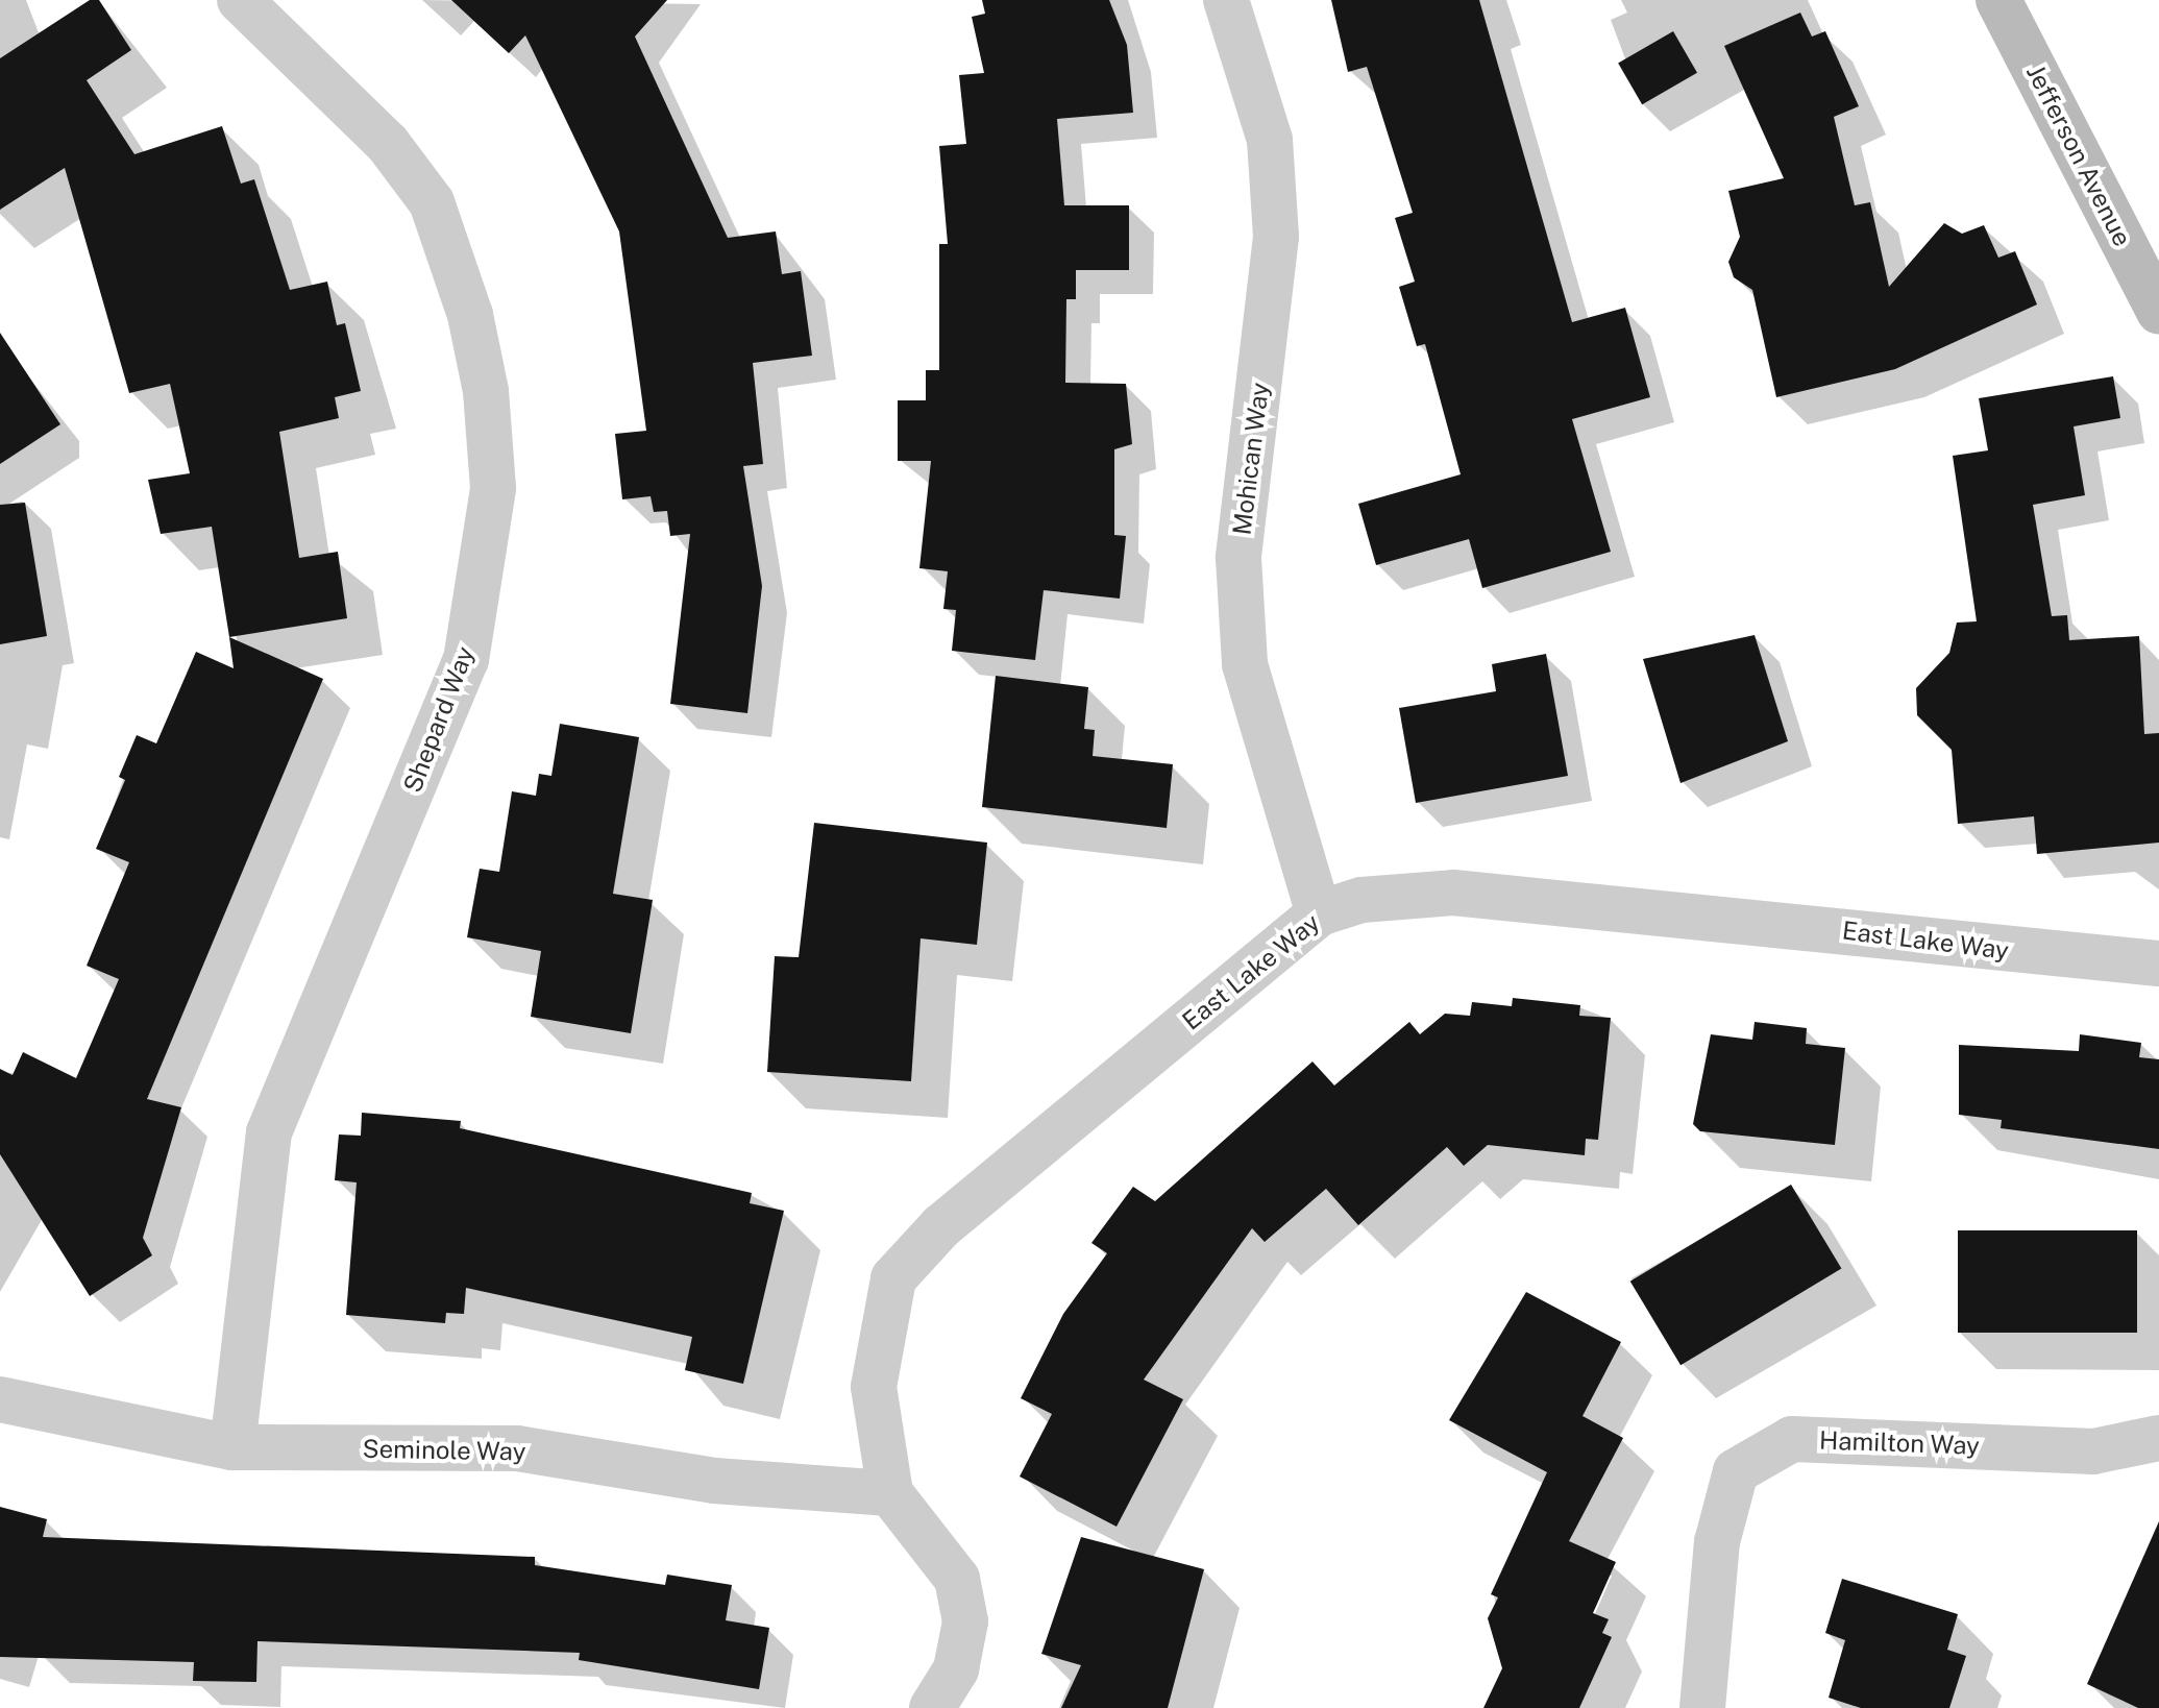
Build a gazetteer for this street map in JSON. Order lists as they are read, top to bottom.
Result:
{
  "streets": {
    "street": [
      "Jefferson Avenue",
      "Mohican Way",
      "Shepard Way",
      "East Lake Way",
      "Hamilton Way",
      "Seminole Way"
    ]
  },
  "crossings": [
    ["Mohican Way", "East Lake Way"],
    ["Shepard Way", "Seminole Way"],
    ["East Lake Way", "Seminole Way"]
  ]
}
